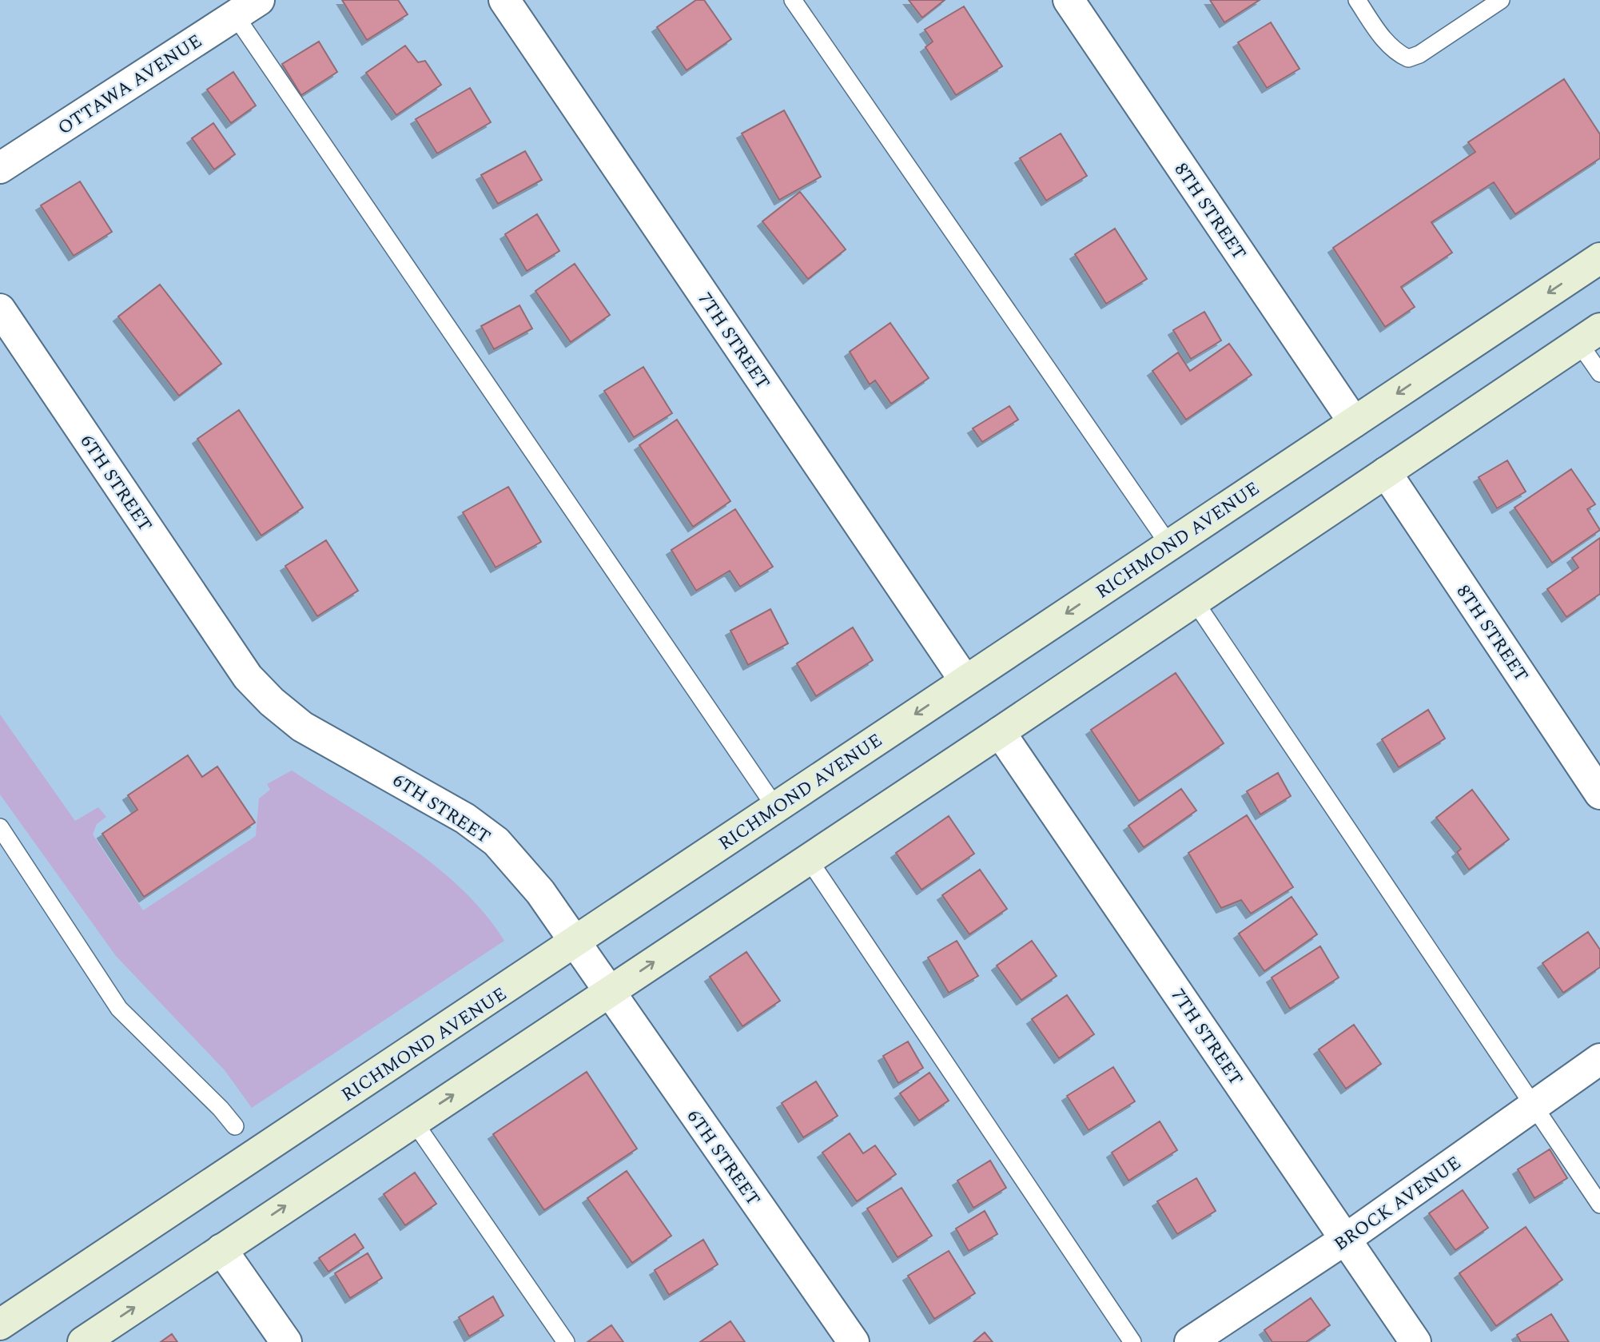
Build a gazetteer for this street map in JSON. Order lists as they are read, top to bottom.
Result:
{
  "streets": {
    "main road": ["RICHMOND AVENUE"],
    "street": [
      "OTTAWA AVENUE",
      "8TH STREET",
      "7TH STREET",
      "6TH STREET",
      "BROCK AVENUE"
    ]
  },
  "crossings": [
    ["8TH STREET", "RICHMOND AVENUE"],
    ["7TH STREET", "RICHMOND AVENUE"],
    ["7TH STREET", "BROCK AVENUE"],
    ["6TH STREET", "RICHMOND AVENUE"]
  ]
}
